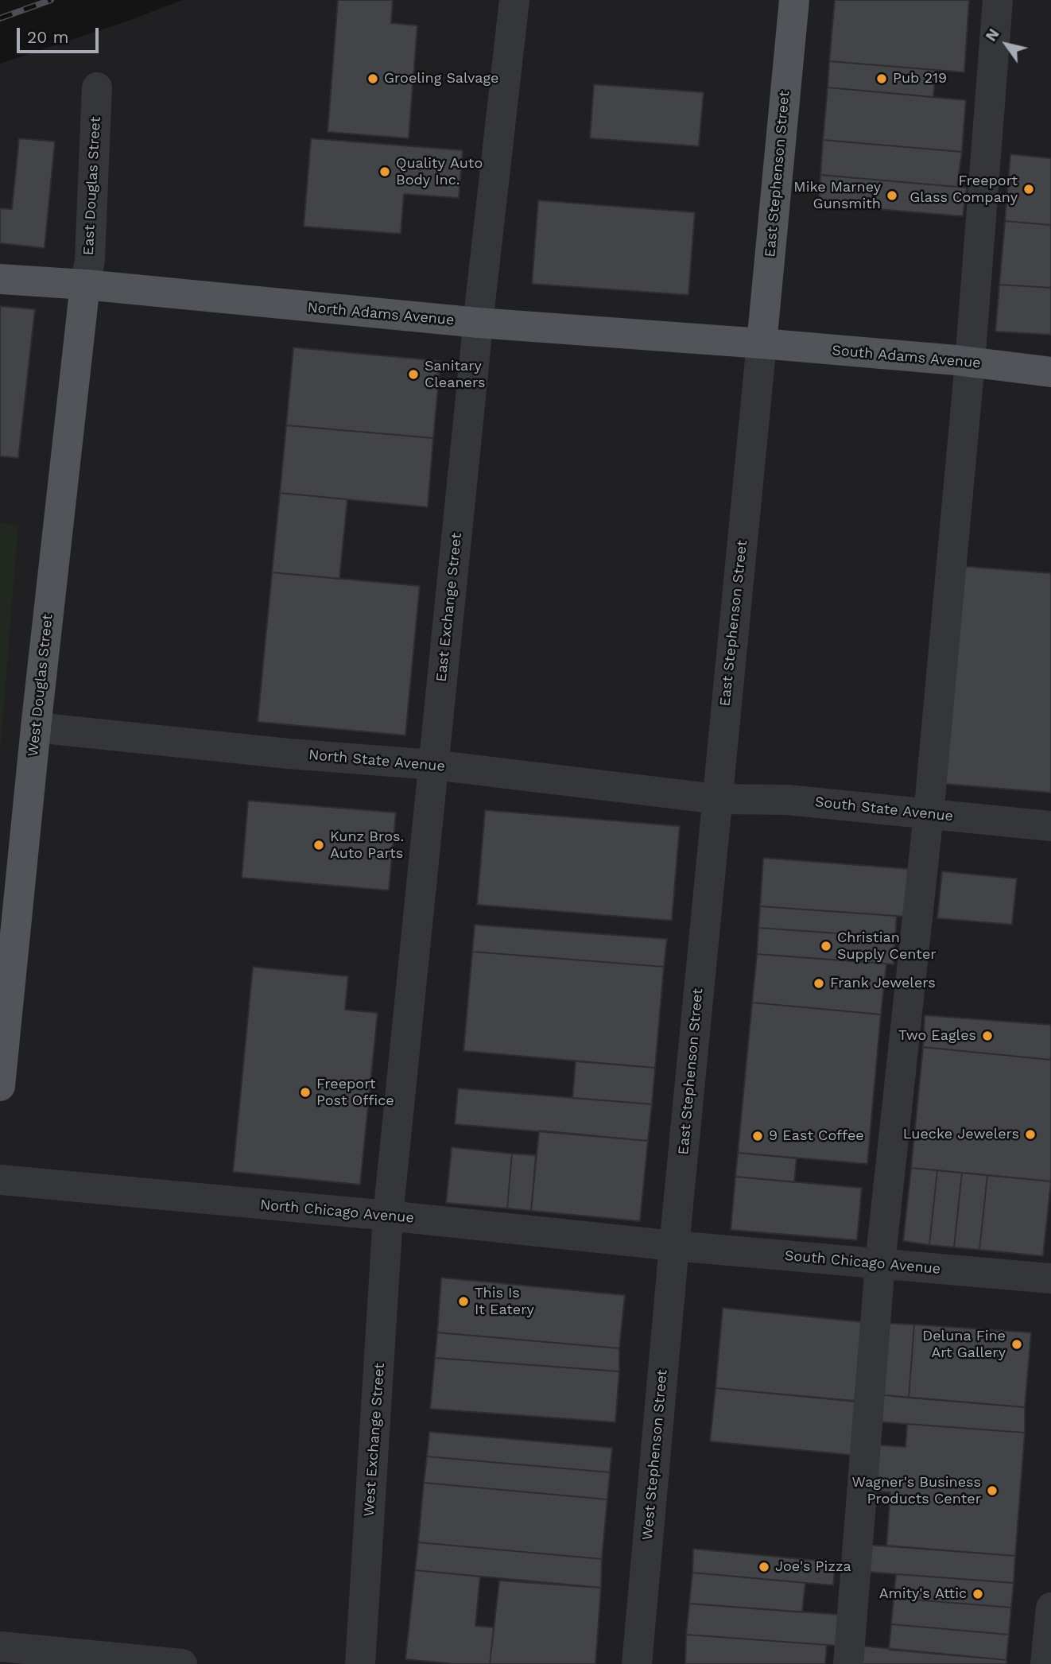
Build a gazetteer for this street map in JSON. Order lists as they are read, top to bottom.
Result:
{
  "streets": {
    "main road": [
      "East Stephenson Street",
      "North Adams Avenue",
      "South Adams Avenue",
      "West Douglas Street"
    ],
    "street": [
      "East Douglas Street",
      "East Exchange Street",
      "North State Avenue",
      "South State Avenue",
      "North Chicago Avenue",
      "South Chicago Avenue",
      "West Exchange Street",
      "West Stephenson Street"
    ]
  },
  "crossings": [
    ["East Stephenson Street", "North Adams Avenue"],
    ["East Stephenson Street", "South Adams Avenue"],
    ["East Stephenson Street", "North State Avenue"],
    ["East Stephenson Street", "South State Avenue"],
    ["East Stephenson Street", "North Chicago Avenue"],
    ["East Stephenson Street", "South Chicago Avenue"],
    ["East Stephenson Street", "West Stephenson Street"],
    ["East Douglas Street", "North Adams Avenue"],
    ["East Douglas Street", "West Douglas Street"],
    ["North Adams Avenue", "South Adams Avenue"],
    ["North Adams Avenue", "East Exchange Street"],
    ["North Adams Avenue", "West Douglas Street"],
    ["East Exchange Street", "North State Avenue"],
    ["East Exchange Street", "North Chicago Avenue"],
    ["East Exchange Street", "West Exchange Street"],
    ["West Douglas Street", "North State Avenue"],
    ["North State Avenue", "South State Avenue"],
    ["North Chicago Avenue", "South Chicago Avenue"],
    ["North Chicago Avenue", "West Exchange Street"],
    ["North Chicago Avenue", "West Stephenson Street"],
    ["South Chicago Avenue", "West Stephenson Street"]
  ],
  "places": [
    "Groeling Salvage",
    "Pub 219",
    "Quality Auto Body Inc.",
    "Freeport Glass Company",
    "Mike Marney Gunsmith",
    "Sanitary Cleaners",
    "Kunz Bros. Auto Parts",
    "Christian Supply Center",
    "Frank Jewelers",
    "Two Eagles",
    "Freeport Post Office",
    "Luecke Jewelers",
    "9 East Coffee",
    "This Is It Eatery",
    "Deluna Fine Art Gallery",
    "Wagner's Business Products Center",
    "Joe's Pizza",
    "Amity's Attic"
  ],
  "scale_bar": "20 m",
  "north": "top left"
}
